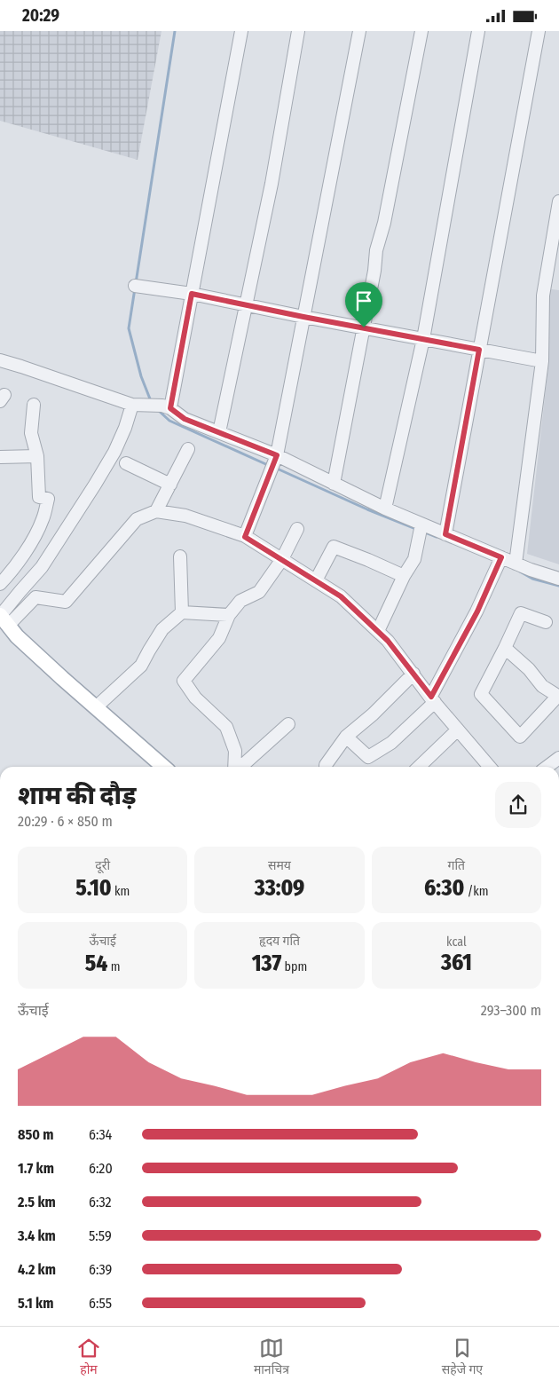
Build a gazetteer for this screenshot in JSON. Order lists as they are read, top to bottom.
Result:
{
  "page": {
    "status": "20:29",
    "heading": ["शाम की दौड़", "20:29 · 6 × 850 m"],
    "stats": [
      ["दूरी", "5.10 km"],
      ["समय", "33:09"],
      ["गति", "6:30 /km"],
      ["ऊँचाई", "54 m"],
      ["हृदय गति", "137 bpm"],
      ["kcal", "361"]
    ],
    "chart": ["ऊँचाई", "293–300 m"],
    "list": [
      {
        "name": "850 m",
        "note": "6:34"
      },
      {
        "name": "1.7 km",
        "note": "6:20"
      },
      {
        "name": "2.5 km",
        "note": "6:32"
      },
      {
        "name": "3.4 km",
        "note": "5:59"
      },
      {
        "name": "4.2 km",
        "note": "6:39"
      },
      {
        "name": "5.1 km",
        "note": "6:55"
      }
    ],
    "tabs": ["होम", "मानचित्र", "सहेजे गए"]
  }
}
